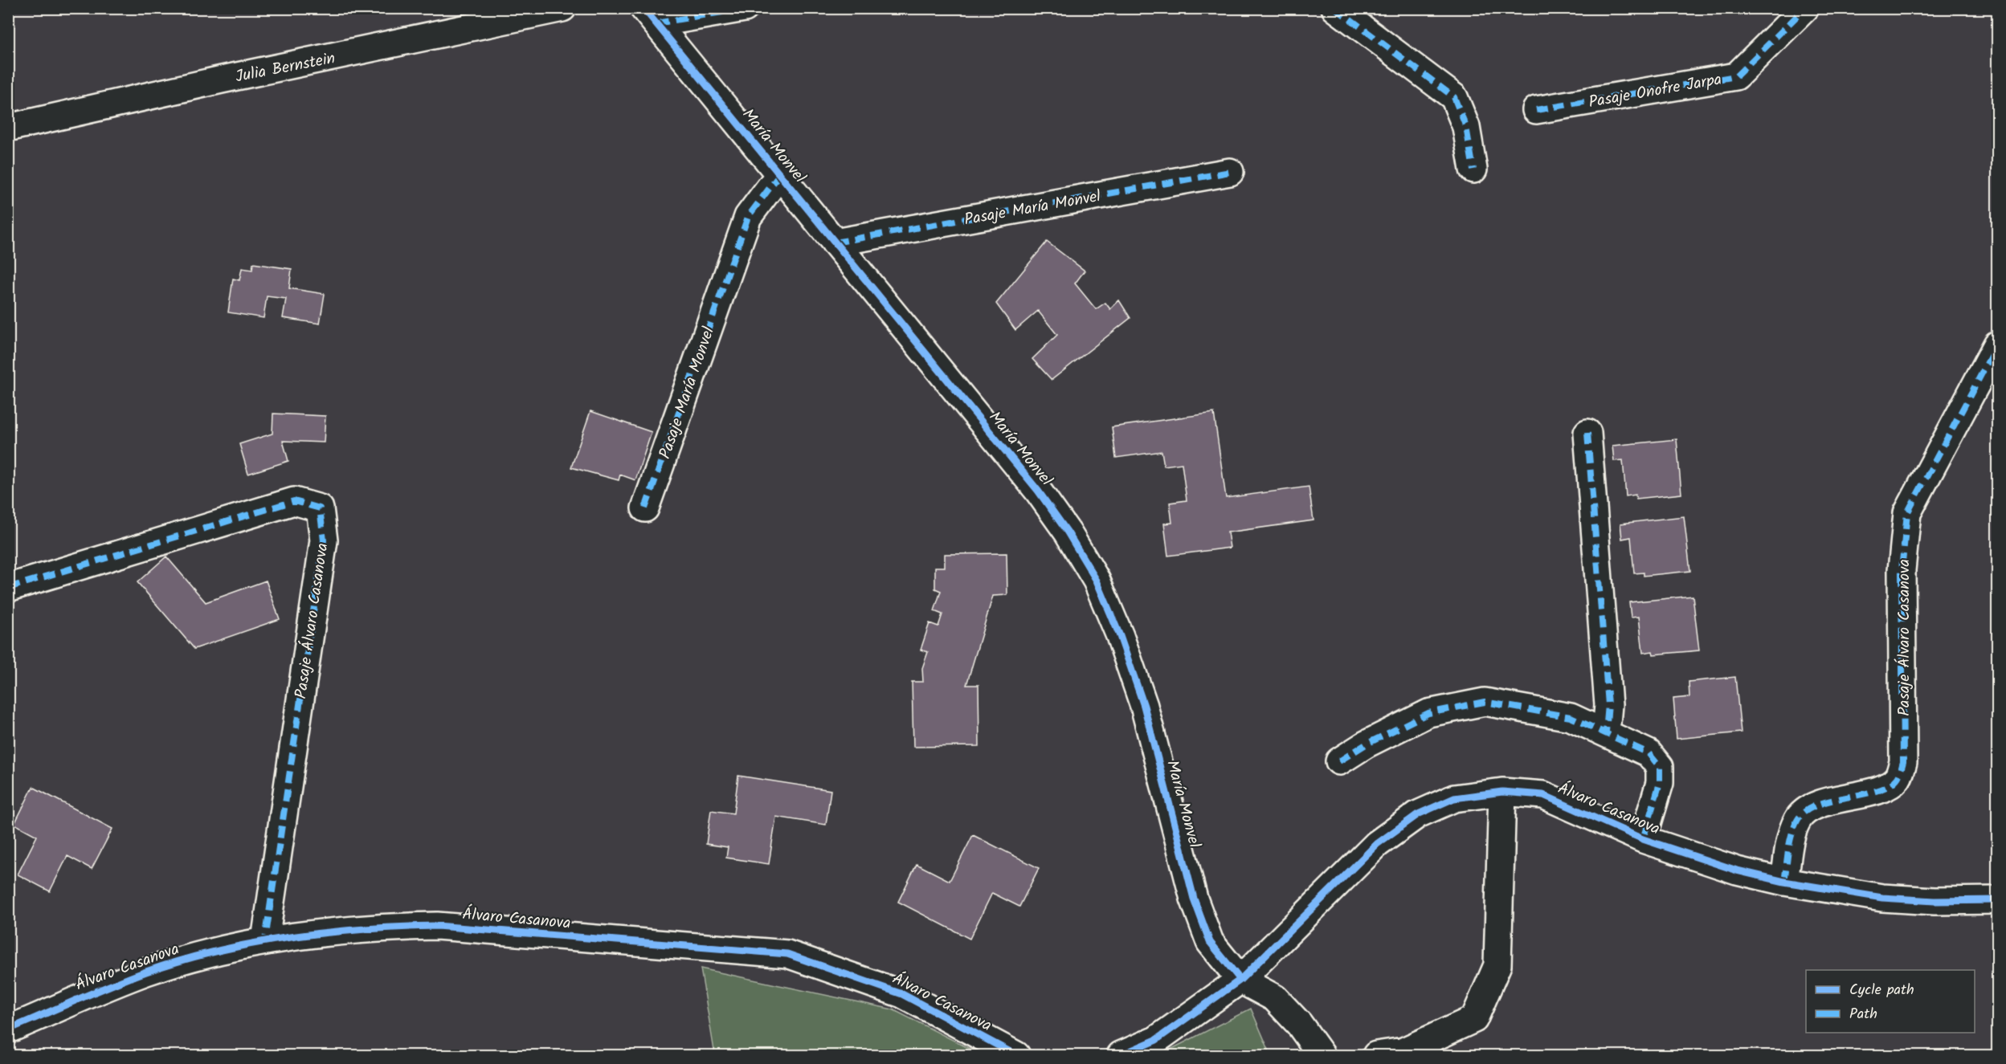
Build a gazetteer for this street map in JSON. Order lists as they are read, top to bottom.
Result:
{
  "streets": {
    "street": [
      "Julia Bernstein",
      "Pasaje Onofre Jarpa",
      "María Monvel",
      "Pasaje María Monvel",
      "Pasaje Álvaro Casanova",
      "Álvaro Casanova"
    ]
  },
  "crossings": [
    ["María Monvel", "Pasaje María Monvel"],
    ["María Monvel", "Álvaro Casanova"],
    ["Pasaje Álvaro Casanova", "Álvaro Casanova"]
  ],
  "legend": ["Cycle path", "Path"]
}
